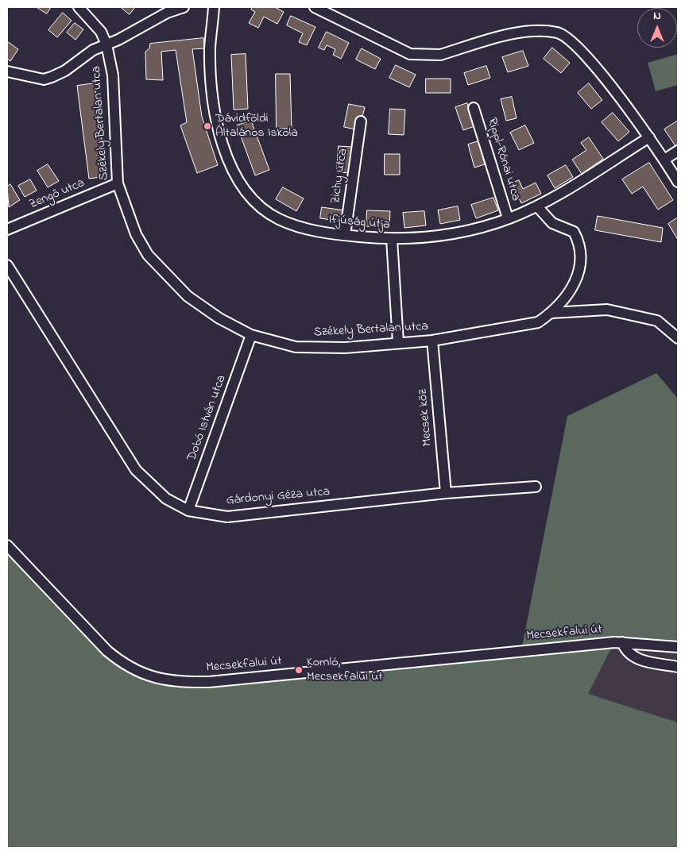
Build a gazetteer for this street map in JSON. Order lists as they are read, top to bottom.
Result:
{
  "streets": {
    "street": [
      "Székely Bertalan utca",
      "Rippl-Rónai utca",
      "Zichy utca",
      "Zengő utca",
      "Ifjúság útja",
      "Mecsek köz",
      "Dobó István utca",
      "Gárdonyi Géza utca",
      "Mecsekfalui út"
    ]
  },
  "crossings": [
    ["Székely Bertalan utca", "Zengő utca"],
    ["Székely Bertalan utca", "Mecsek köz"],
    ["Székely Bertalan utca", "Dobó István utca"],
    ["Rippl-Rónai utca", "Ifjúság útja"],
    ["Zichy utca", "Ifjúság útja"],
    ["Mecsek köz", "Gárdonyi Géza utca"],
    ["Dobó István utca", "Gárdonyi Géza utca"]
  ],
  "places": ["Dávidföldi Általános Iskola", "Komló, Mecsekfalui út"],
  "north": "top"
}
